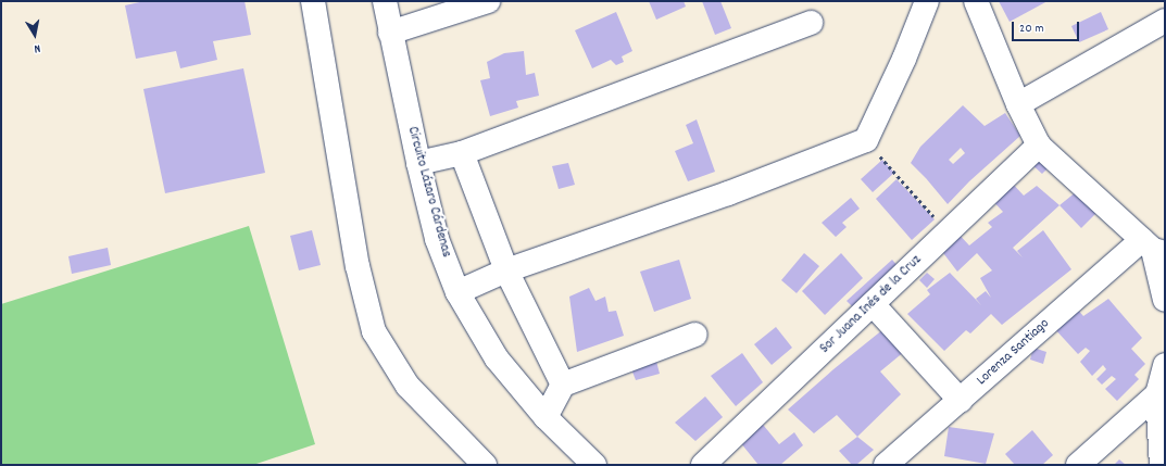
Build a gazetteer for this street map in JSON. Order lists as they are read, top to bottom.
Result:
{
  "streets": {
    "street": ["Circuito Lázaro Cárdenas", "Sor Juana Inés de la Cruz", "Lorenza Santiago"]
  },
  "scale_bar": "20 m",
  "north": "bottom"
}
